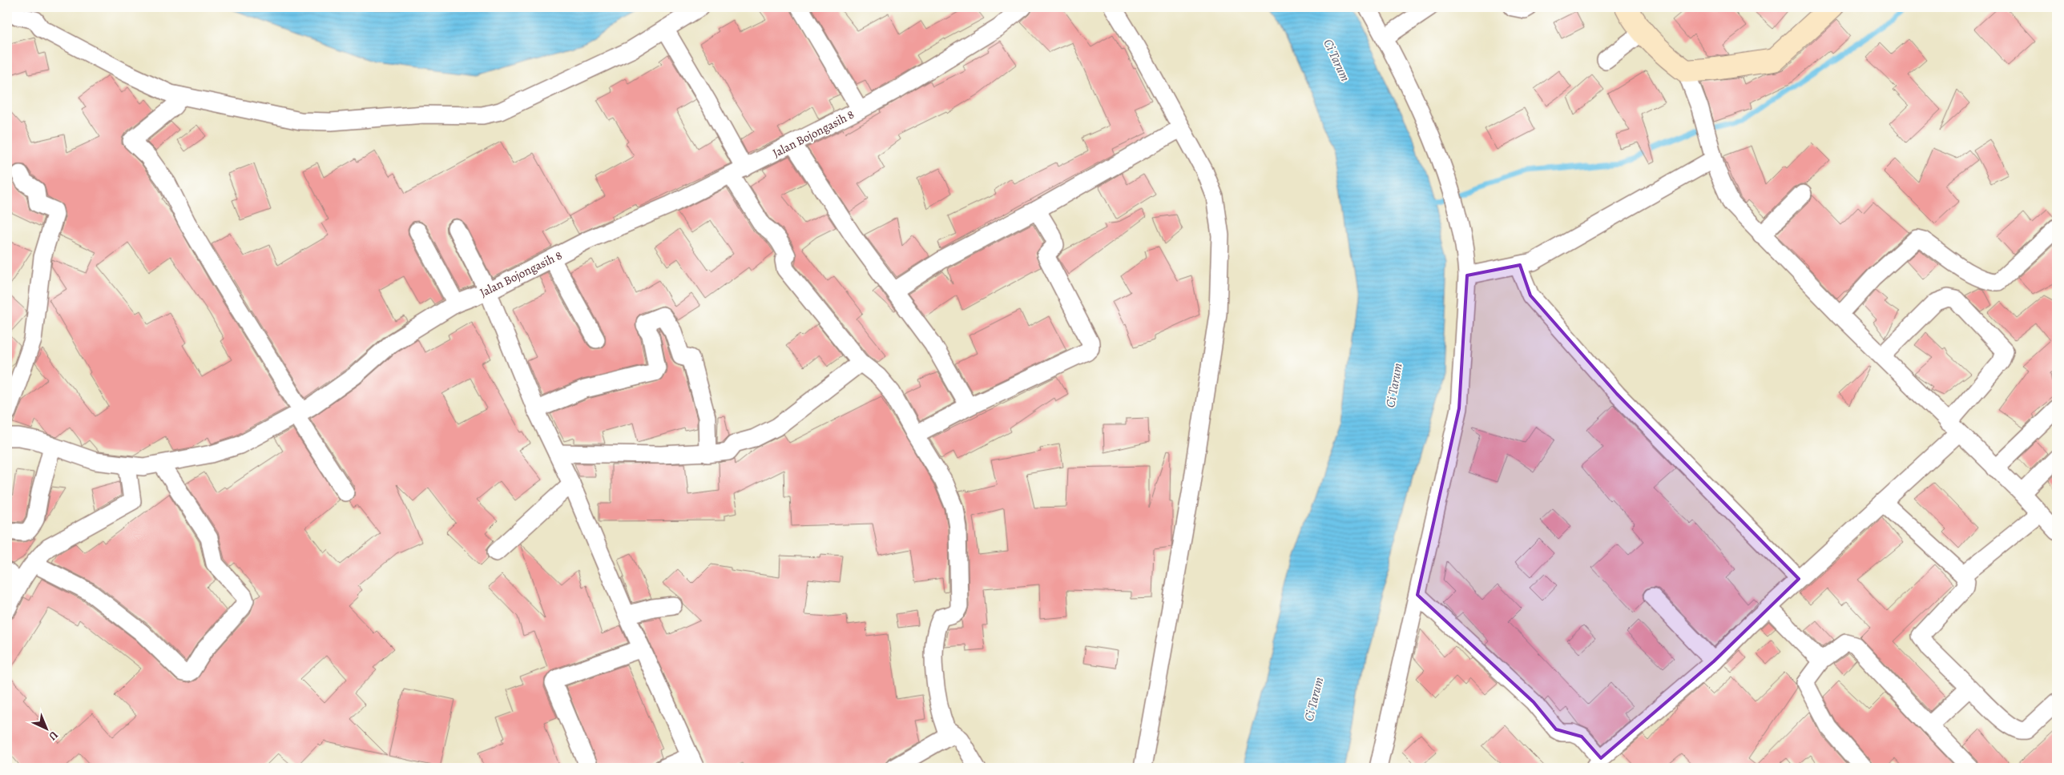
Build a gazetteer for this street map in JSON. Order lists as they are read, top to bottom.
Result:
{
  "streets": {
    "street": ["Jalan Bojongasih 8"]
  },
  "water": ["Ci Tarum"],
  "north": "bottom right"
}
